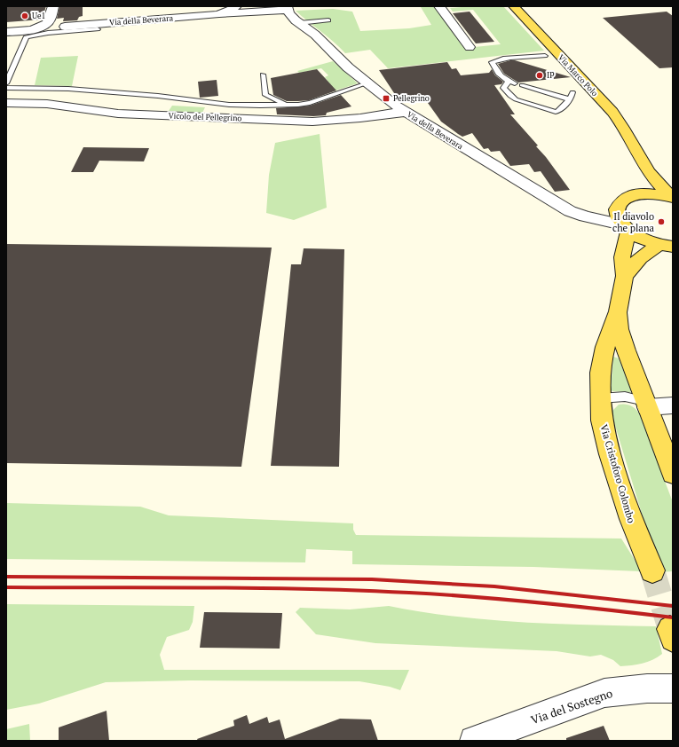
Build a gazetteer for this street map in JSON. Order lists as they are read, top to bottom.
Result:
{
  "streets": {
    "main road": ["Via Marco Polo", "Via Cristoforo Colombo"],
    "street": ["Via della Beverara", "Vicolo del Pellegrino", "Via del Sostegno"]
  },
  "crossings": [
    ["Via della Beverara", "Vicolo del Pellegrino"],
    ["Via della Beverara", "Via Cristoforo Colombo"]
  ],
  "places": {
    "other": ["Ue1", "IP", "Il diavolo che plana"],
    "transit": ["Pellegrino"]
  }
}
